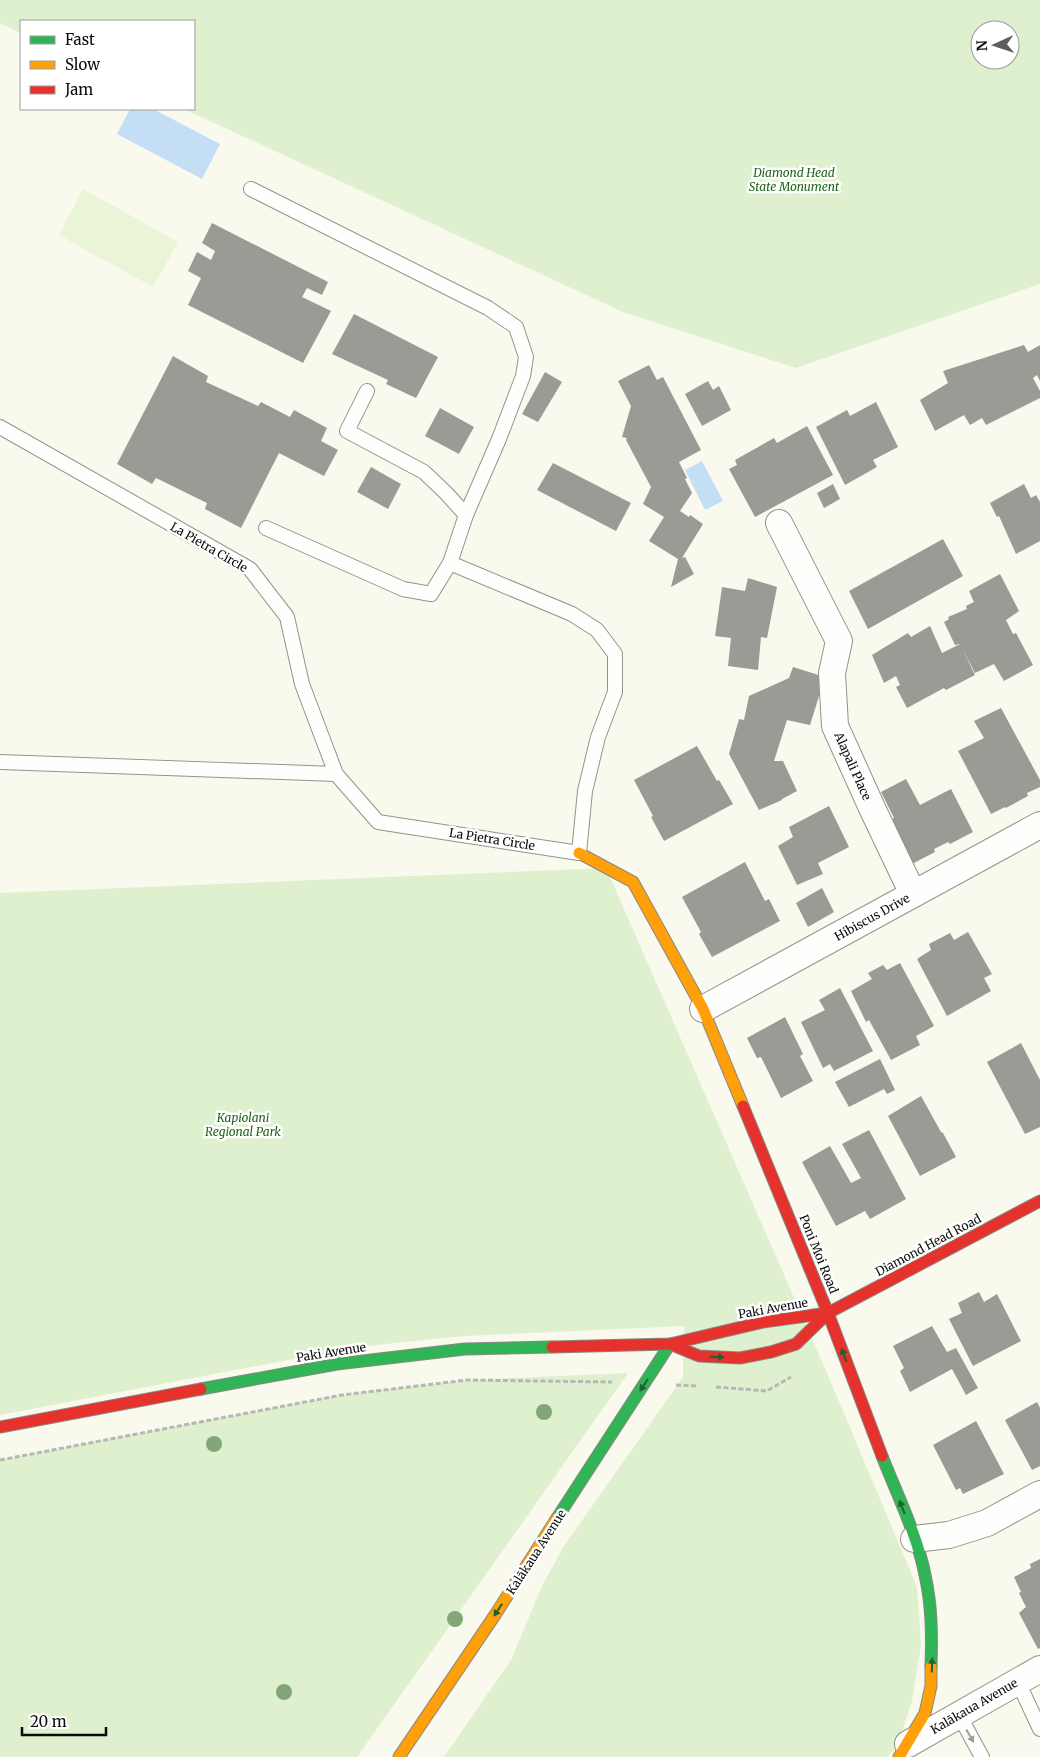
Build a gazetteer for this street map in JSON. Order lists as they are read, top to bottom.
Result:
{
  "streets": {
    "street": [
      "Alapali Place",
      "Hibiscus Drive",
      "Diamond Head Road",
      "Poni Moi Road",
      "Paki Avenue",
      "Kalākaua Avenue"
    ],
    "lane": ["La Pietra Circle"]
  },
  "crossings": [
    ["La Pietra Circle", "Poni Moi Road"],
    ["Alapali Place", "Hibiscus Drive"],
    ["Hibiscus Drive", "Poni Moi Road"],
    ["Diamond Head Road", "Poni Moi Road"],
    ["Diamond Head Road", "Paki Avenue"],
    ["Poni Moi Road", "Paki Avenue"],
    ["Poni Moi Road", "Kalākaua Avenue"],
    ["Paki Avenue", "Kalākaua Avenue"]
  ],
  "one_way": ["Poni Moi Road", "Kalākaua Avenue"],
  "parks": ["Diamond Head State Monument", "Kapiolani Regional Park"],
  "legend": ["Fast", "Slow", "Jam"],
  "scale_bar": "20 m",
  "north": "left"
}
